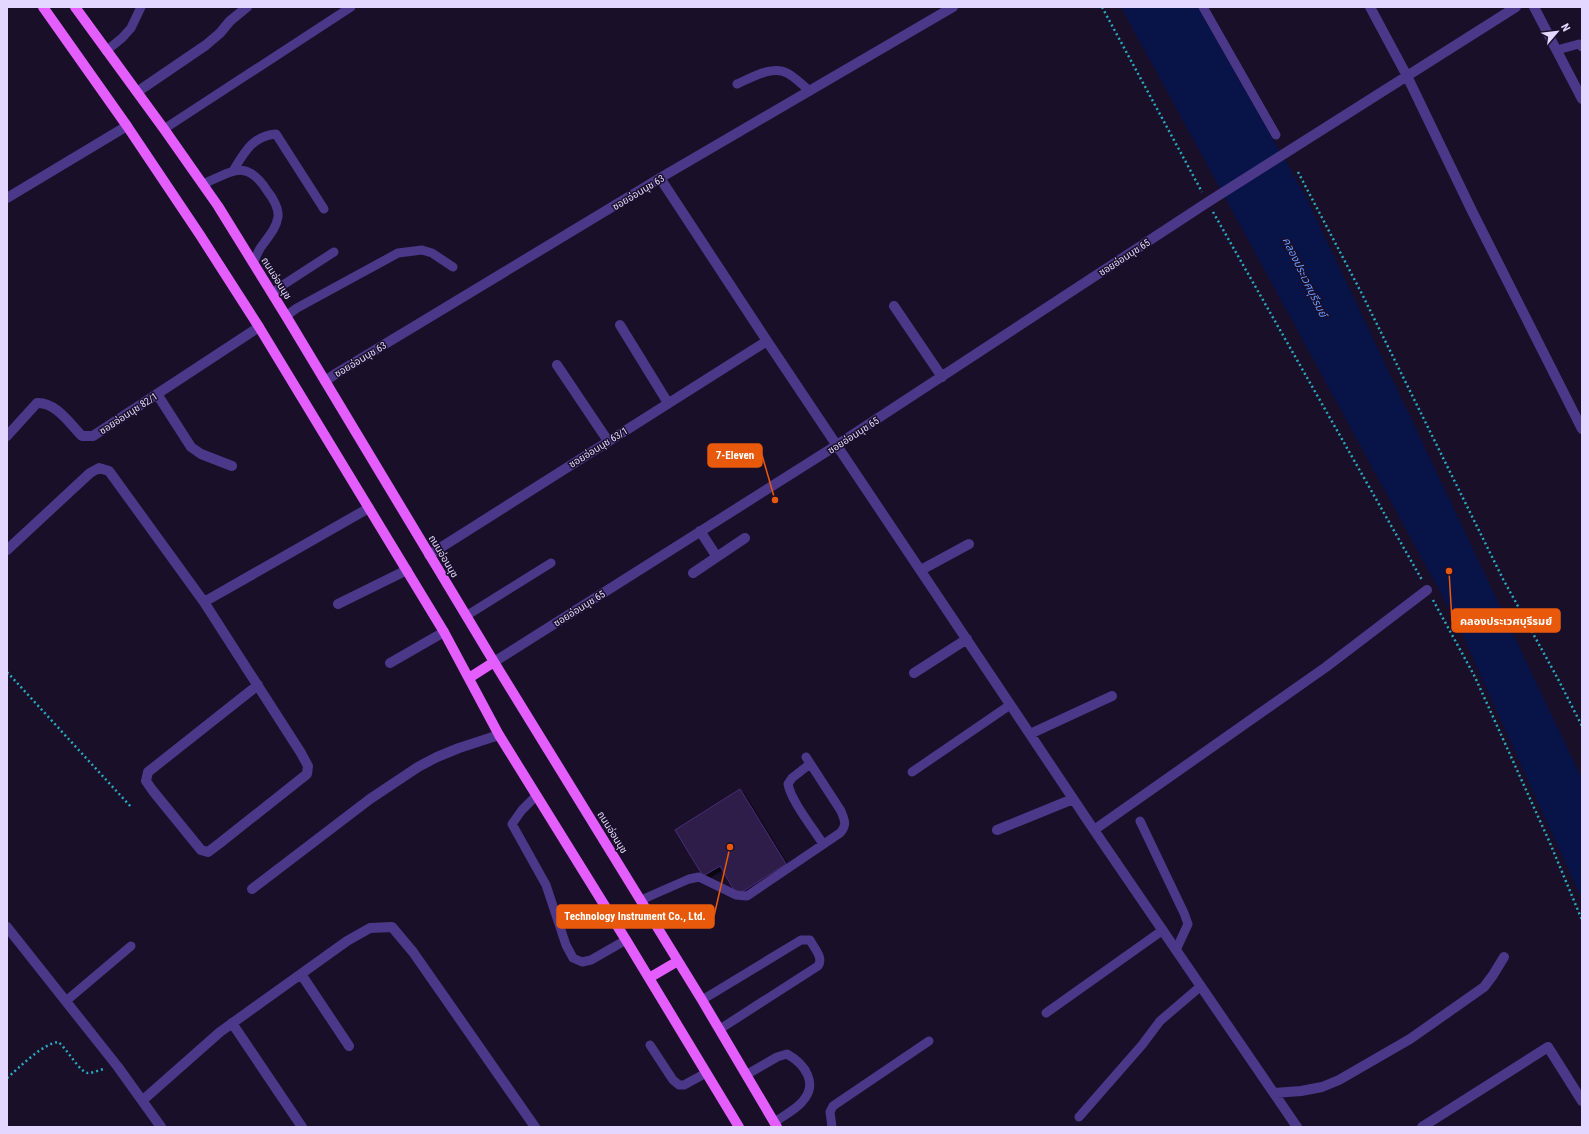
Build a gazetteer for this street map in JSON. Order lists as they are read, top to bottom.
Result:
{
  "streets": {
    "main road": ["ถนนอ่อนนุช"],
    "street": [
      "ซอยอ่อนนุช 63",
      "ซอยอ่อนนุช 65",
      "ซอยอ่อนนุช 82/1",
      "ซอยอ่อนนุช 63/1"
    ]
  },
  "crossings": [
    ["ซอยอ่อนนุช 63", "ถนนอ่อนนุช"],
    ["ซอยอ่อนนุช 65", "ถนนอ่อนนุช"],
    ["ถนนอ่อนนุช", "ซอยอ่อนนุช 63/1"]
  ],
  "water": ["คลองประเวศบุรีรมย์"],
  "places": ["7-Eleven", "คลองประเวศบุรีรมย์", "Technology Instrument Co., Ltd."],
  "north": "top right"
}
